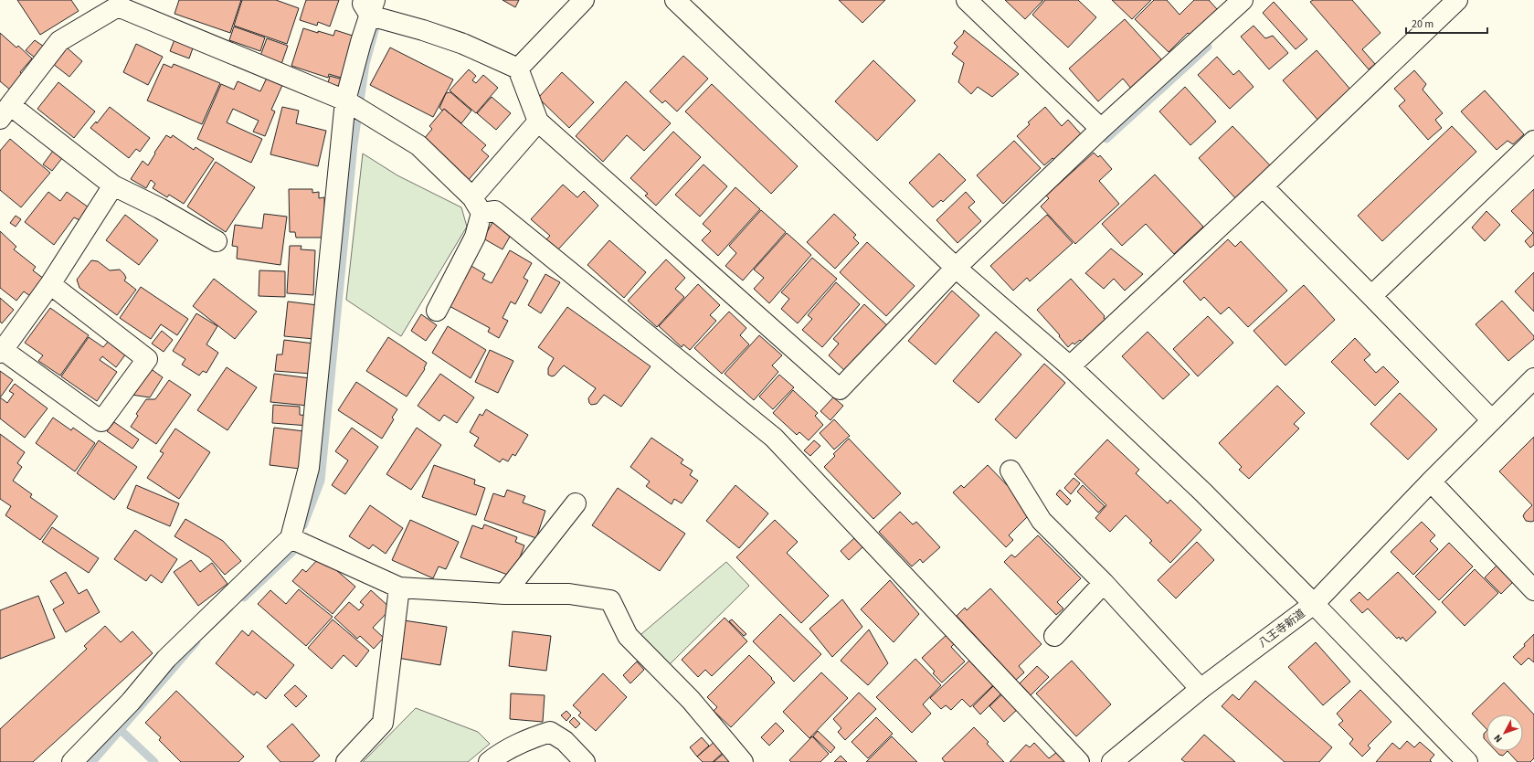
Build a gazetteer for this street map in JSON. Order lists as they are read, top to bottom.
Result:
{
  "streets": {
    "street": ["八王寺新道"]
  },
  "scale_bar": "20 m",
  "north": "bottom left"
}
